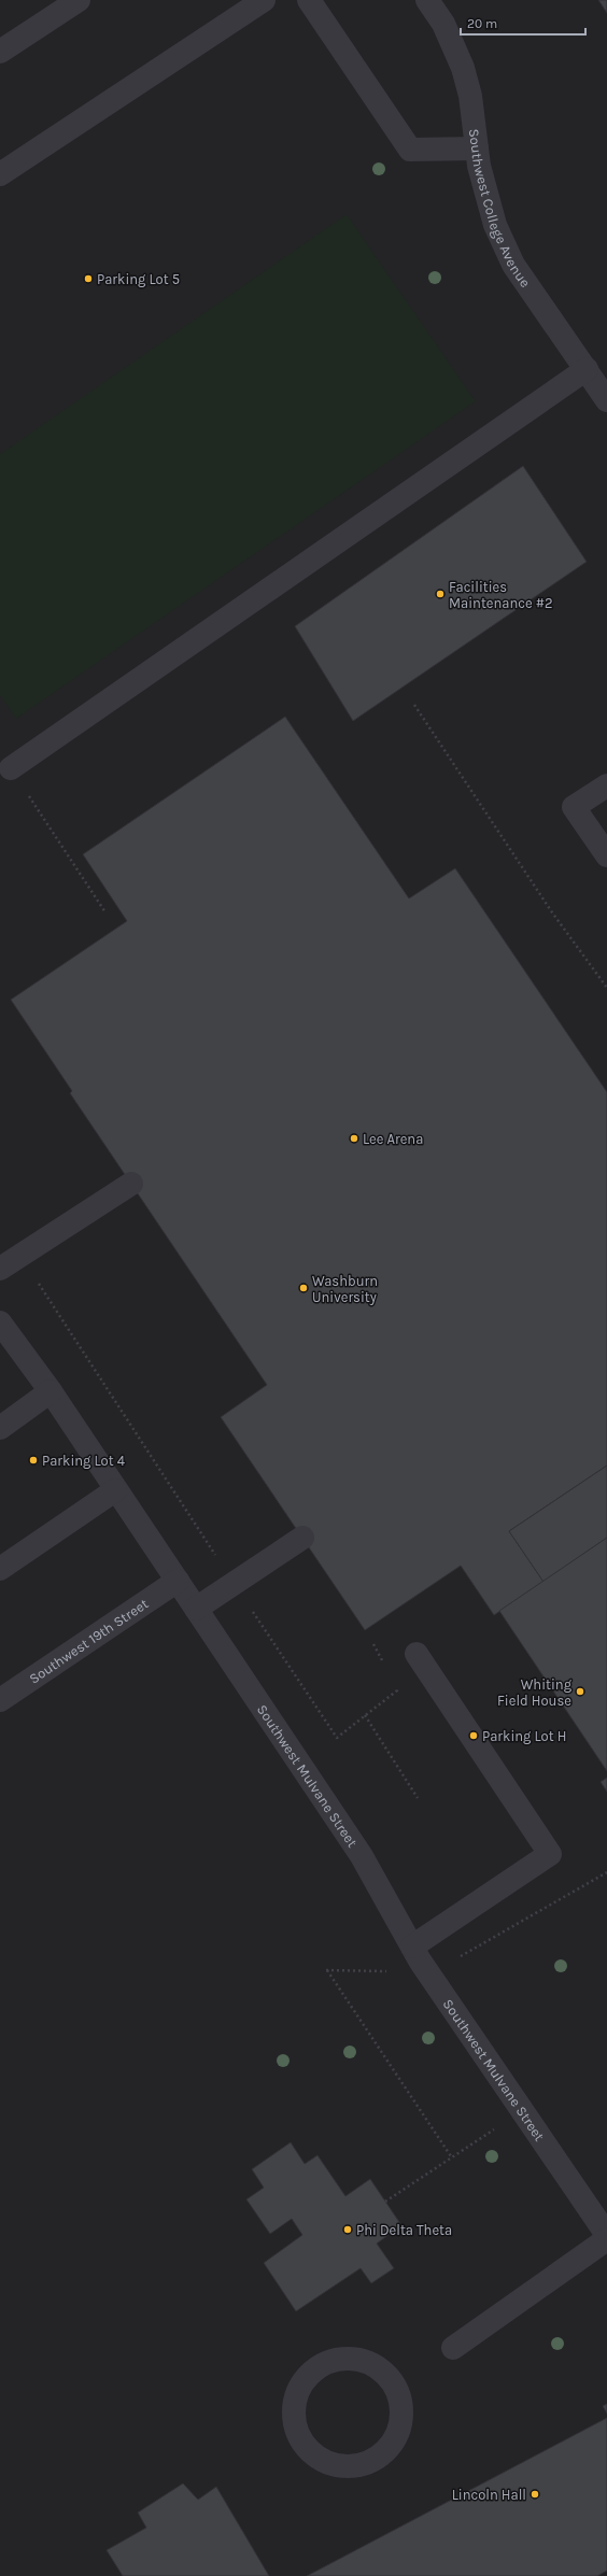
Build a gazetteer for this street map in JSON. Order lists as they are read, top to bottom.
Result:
{
  "streets": {
    "street": ["Southwest College Avenue", "Southwest 19th Street", "Southwest Mulvane Street"]
  },
  "crossings": [
    ["Southwest 19th Street", "Southwest Mulvane Street"]
  ],
  "places": [
    "Parking Lot 5",
    "Facilities Maintenance #2",
    "Lee Arena",
    "Washburn University",
    "Parking Lot 4",
    "Whiting Field House",
    "Parking Lot H",
    "Phi Delta Theta",
    "Lincoln Hall"
  ],
  "scale_bar": "20 m"
}
